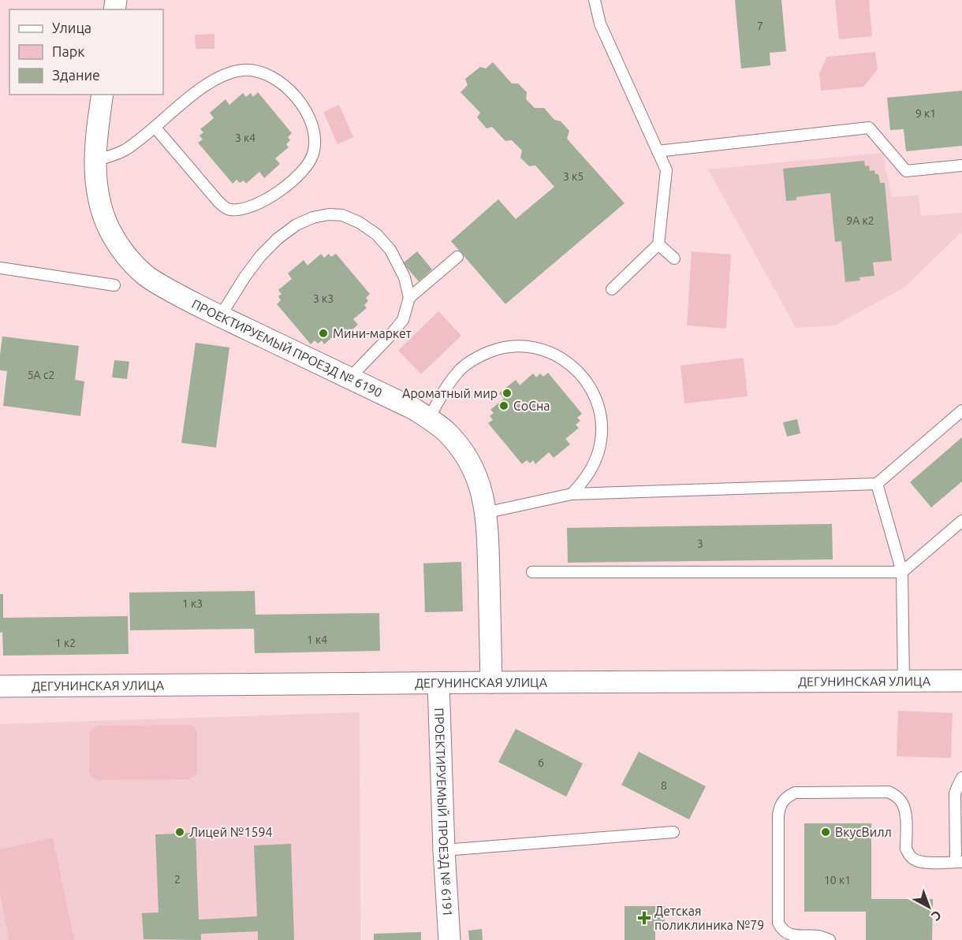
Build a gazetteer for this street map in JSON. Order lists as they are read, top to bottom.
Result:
{
  "streets": {
    "street": ["ПРОЕКТИРУЕМЫЙ ПРОЕЗД № 6190", "ДЕГУНИНСКАЯ УЛИЦА", "ПРОЕКТИРУЕМЫЙ ПРОЕЗД № 6191"]
  },
  "crossings": [
    ["ПРОЕКТИРУЕМЫЙ ПРОЕЗД № 6190", "ДЕГУНИНСКАЯ УЛИЦА"],
    ["ДЕГУНИНСКАЯ УЛИЦА", "ПРОЕКТИРУЕМЫЙ ПРОЕЗД № 6191"]
  ],
  "places": {
    "other": [
      "Мини-маркет",
      "Ароматный мир",
      "СоСна",
      "Лицей №1594",
      "ВкусВилл"
    ],
    "health": ["Детская поликлиника №79"]
  },
  "house_numbers": [
    "7",
    "9 к1",
    "3 к4",
    "3 к5",
    "9А к2",
    "3 к3",
    "5А с2",
    "3",
    "1 к3",
    "1 к4",
    "1 к2",
    "6",
    "8",
    "2",
    "10 к1"
  ],
  "legend": ["Улица", "Парк", "Здание"],
  "north": "bottom right"
}
